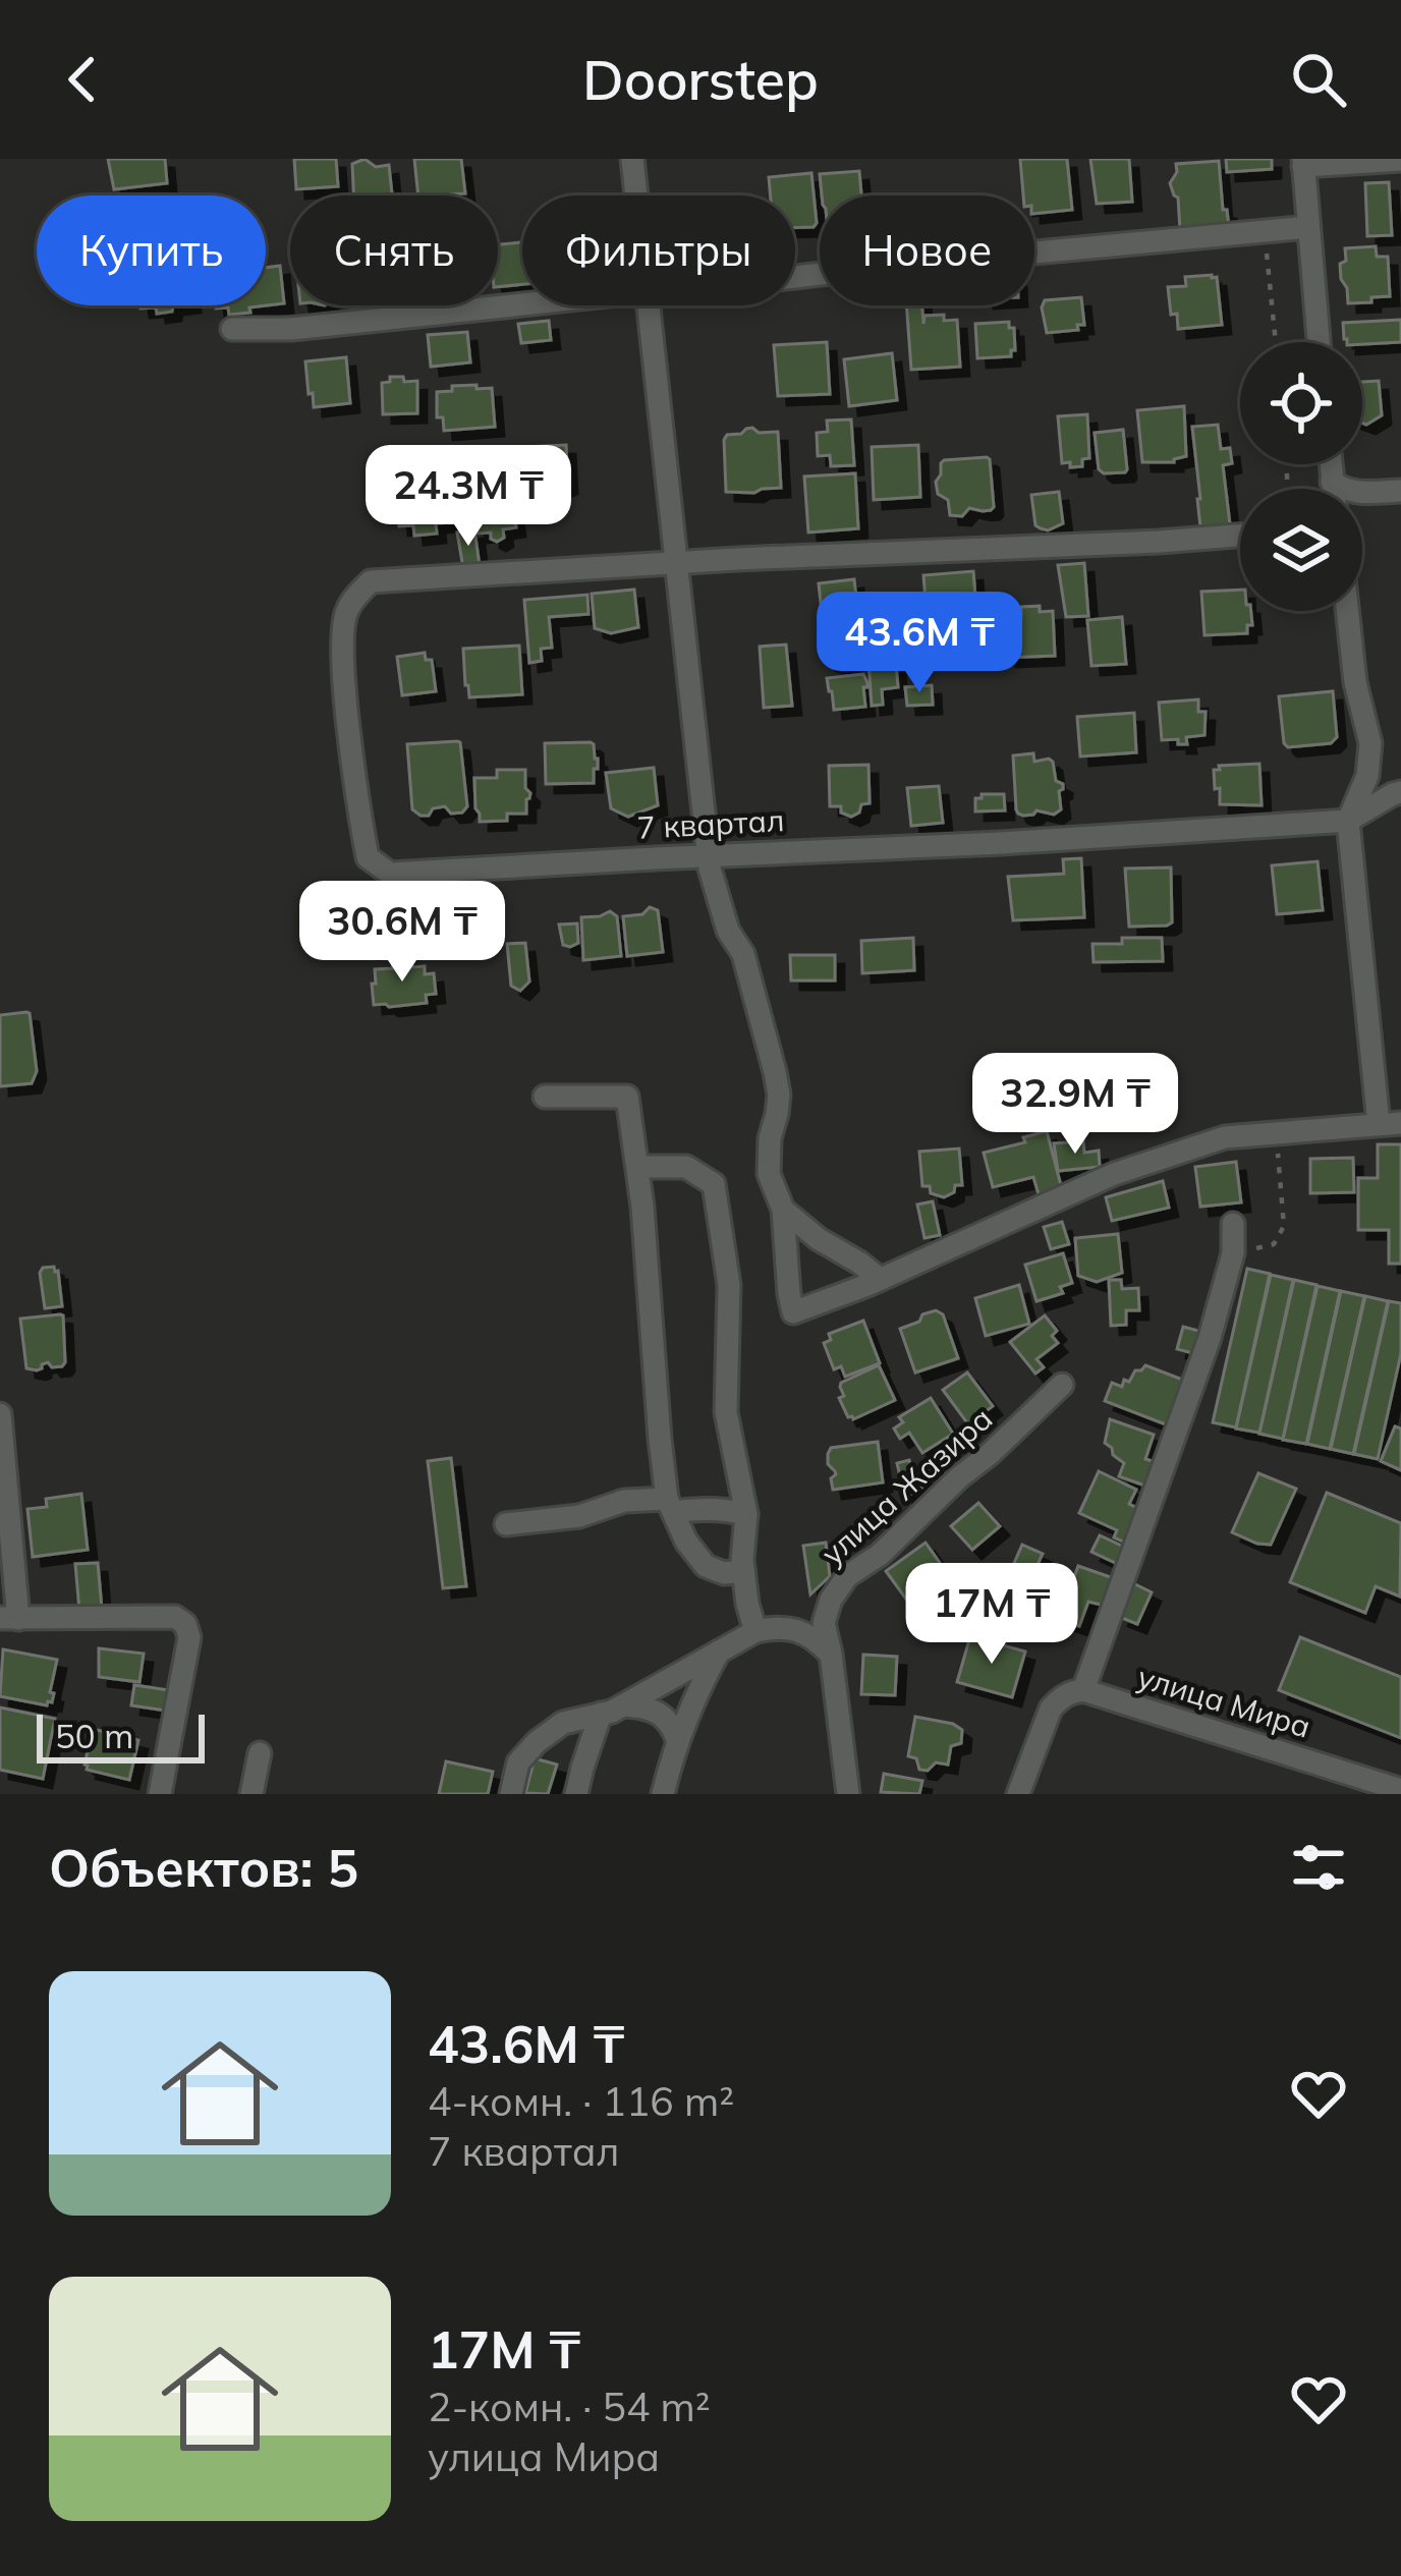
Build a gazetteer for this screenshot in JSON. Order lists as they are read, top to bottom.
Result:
{
  "streets": {
    "street": ["7 квартал", "улица Жазира", "улица Мира"]
  },
  "scale_bar": "50 m",
  "page": {
    "header": "Doorstep",
    "chip": [
      "Купить",
      "Снять",
      "Фильтры",
      "Новое"
    ],
    "price": [
      "24.3M ₸",
      "43.6M ₸",
      "30.6M ₸",
      "32.9M ₸",
      "17M ₸"
    ],
    "scale": "50 m",
    "heading": "Объектов: 5",
    "list": [
      {
        "name": "43.6M ₸",
        "note": "4-комн. · 116 m² · 7 квартал"
      },
      {
        "name": "17M ₸",
        "note": "2-комн. · 54 m² · улица Мира"
      }
    ]
  }
}
